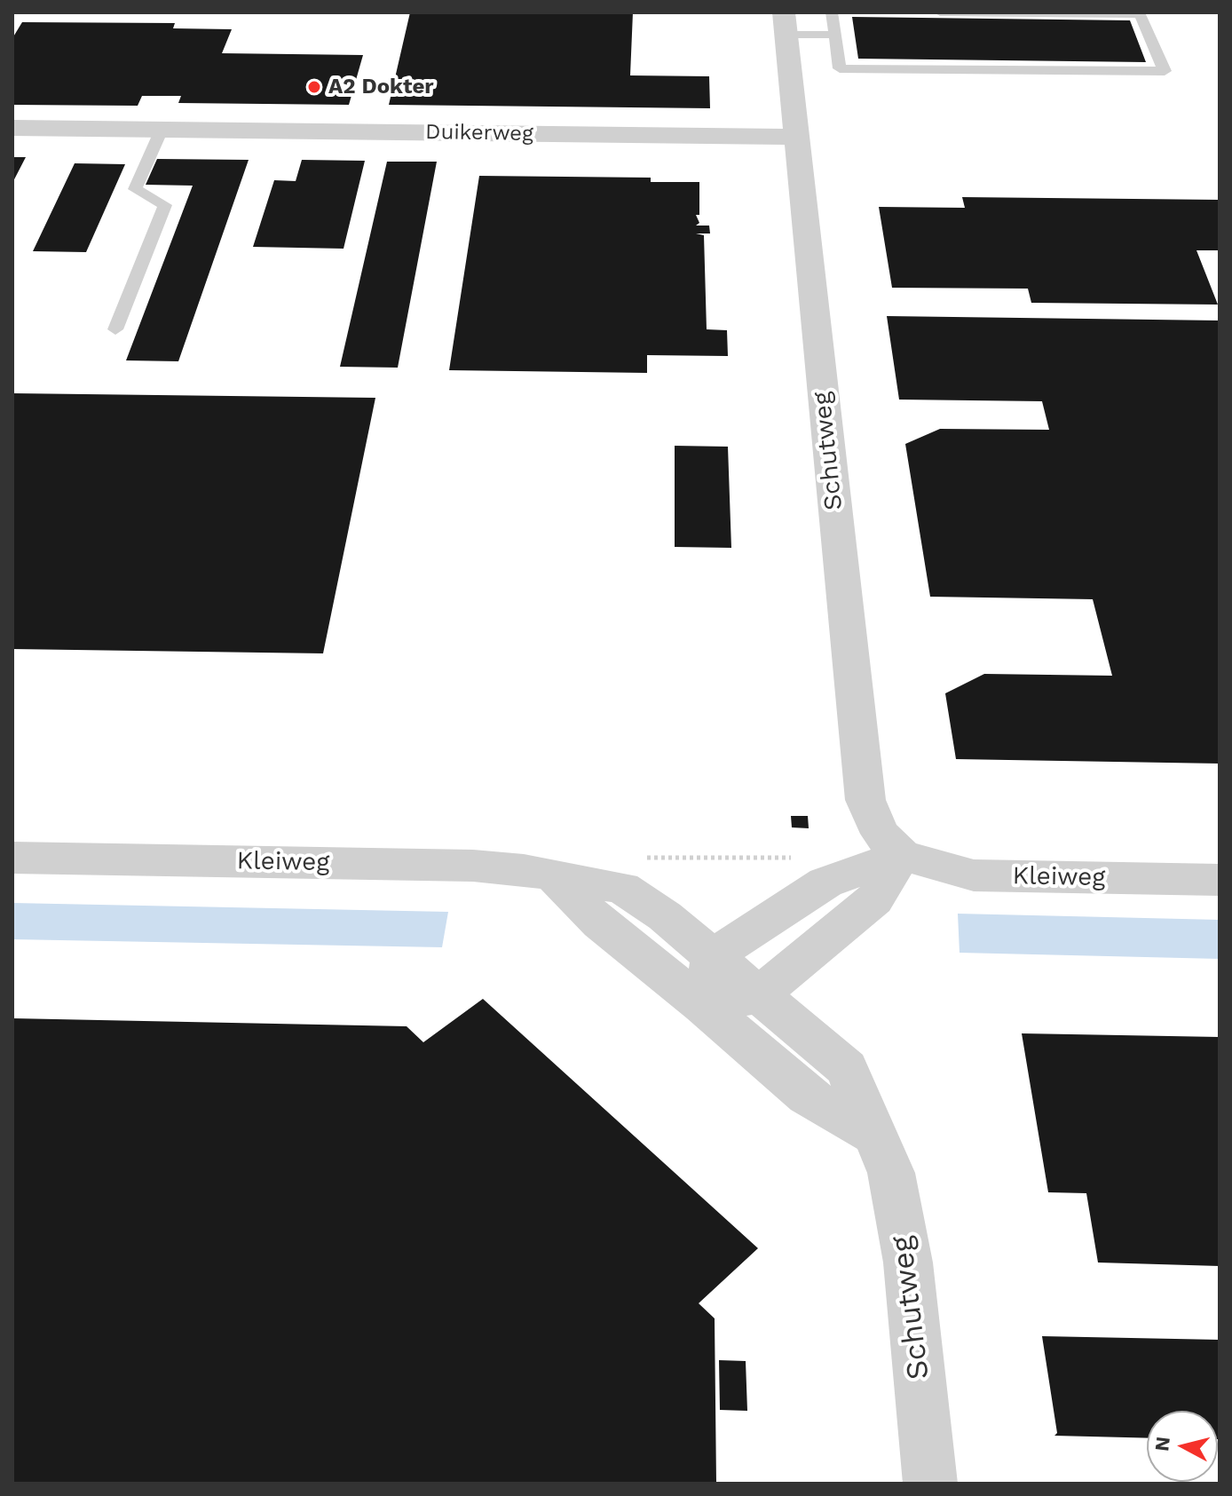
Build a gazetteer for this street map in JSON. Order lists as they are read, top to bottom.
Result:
{
  "streets": {
    "street": ["Duikerweg", "Schutweg", "Kleiweg"]
  },
  "crossings": [
    ["Duikerweg", "Schutweg"],
    ["Schutweg", "Kleiweg"]
  ],
  "places": ["A2 Dokter"],
  "north": "left"
}
